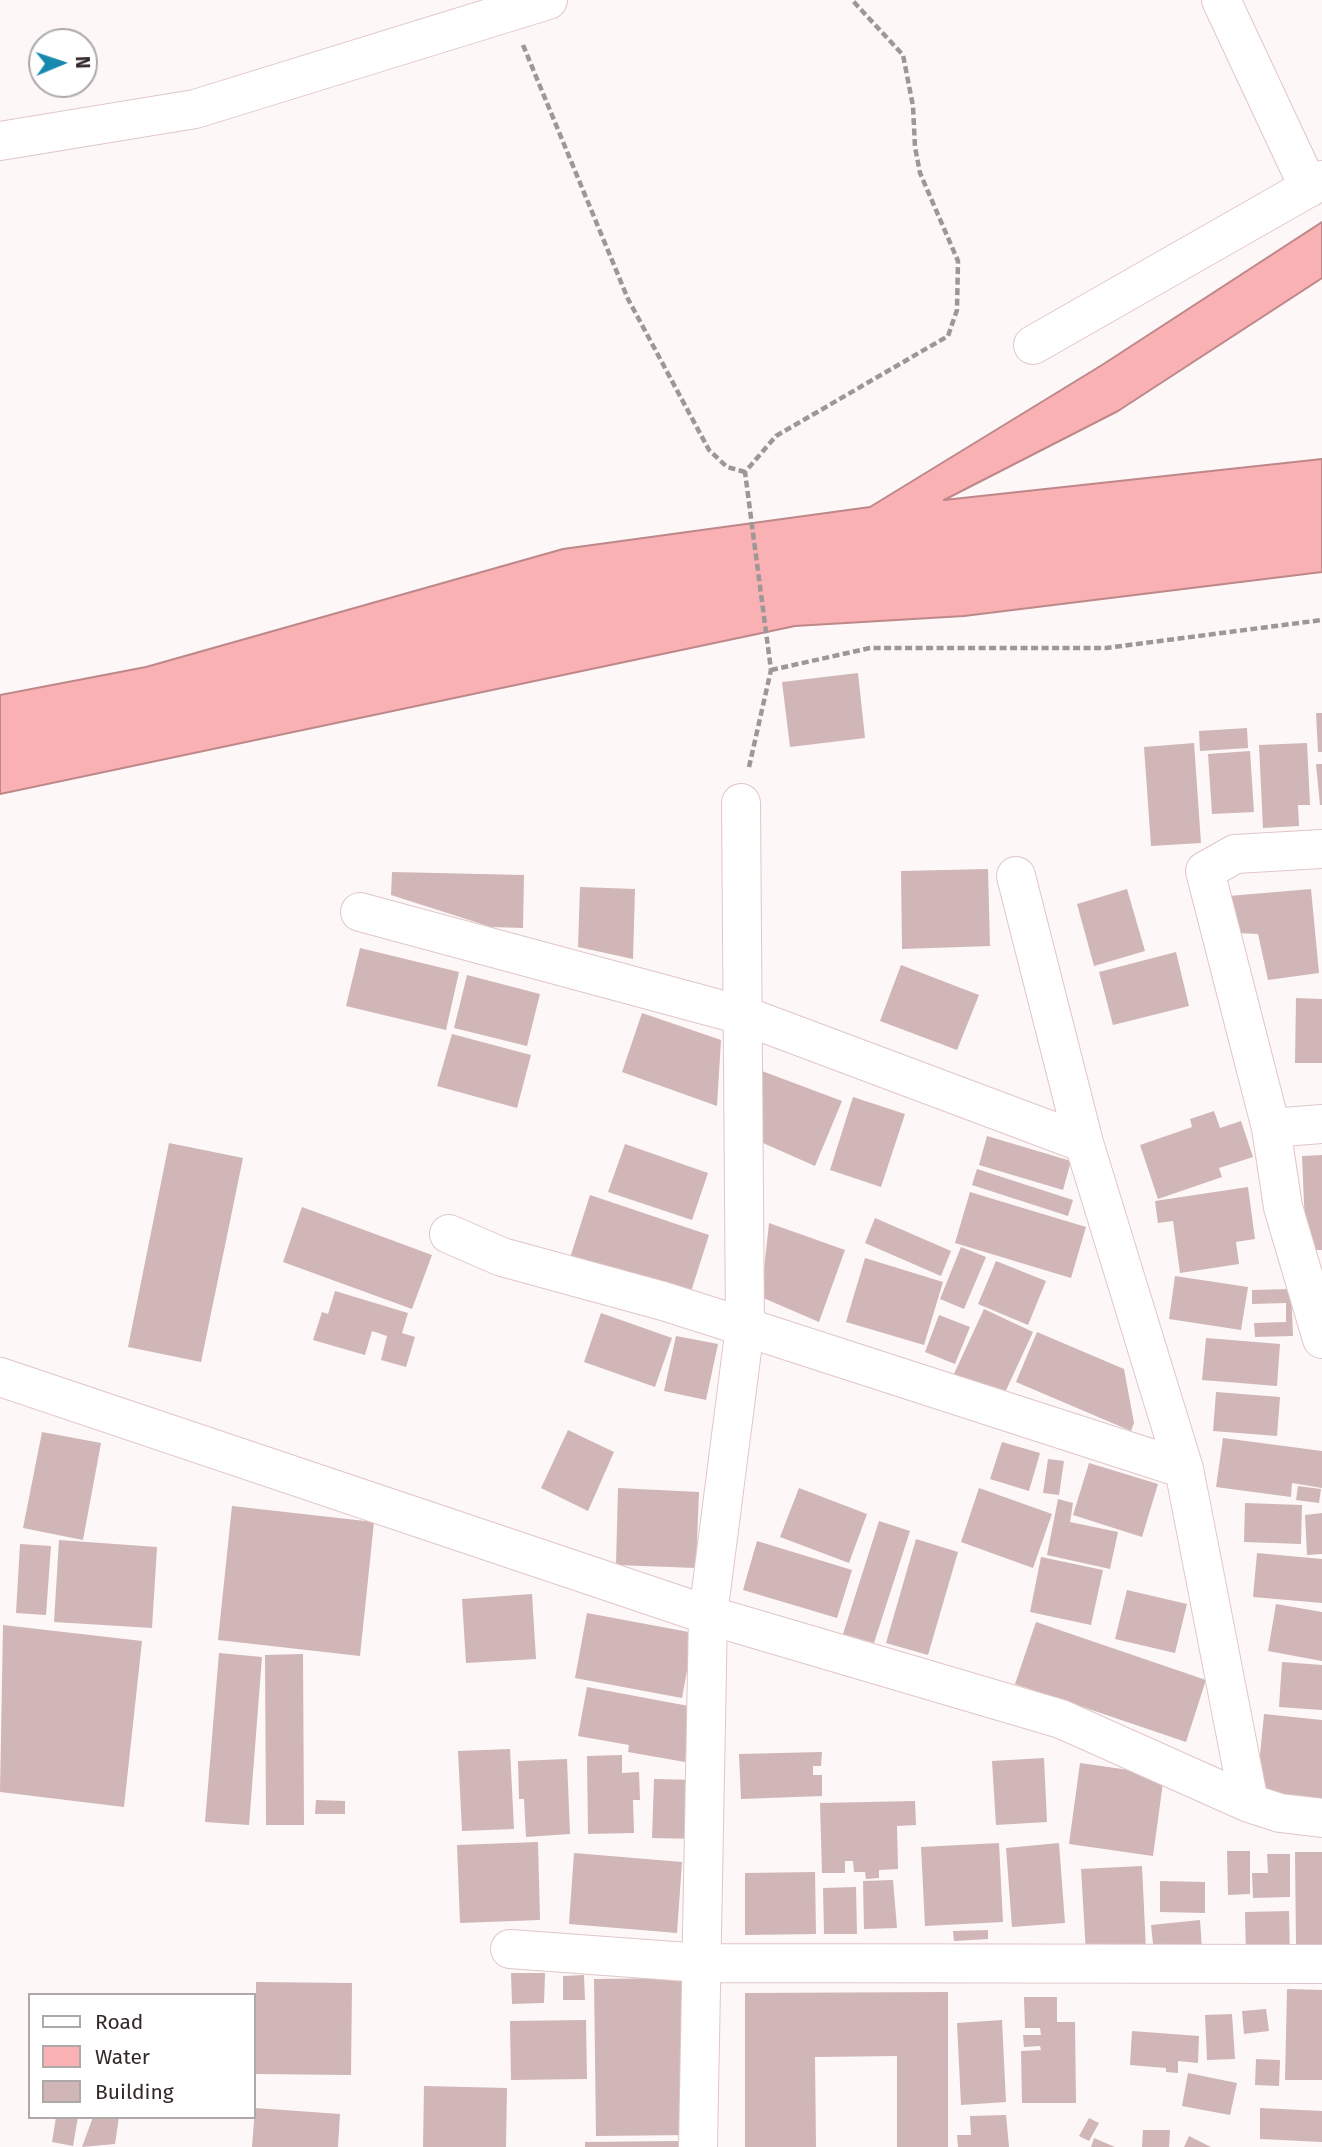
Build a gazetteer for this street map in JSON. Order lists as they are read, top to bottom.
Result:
{
  "legend": ["Road", "Water", "Building"],
  "north": "right"
}
